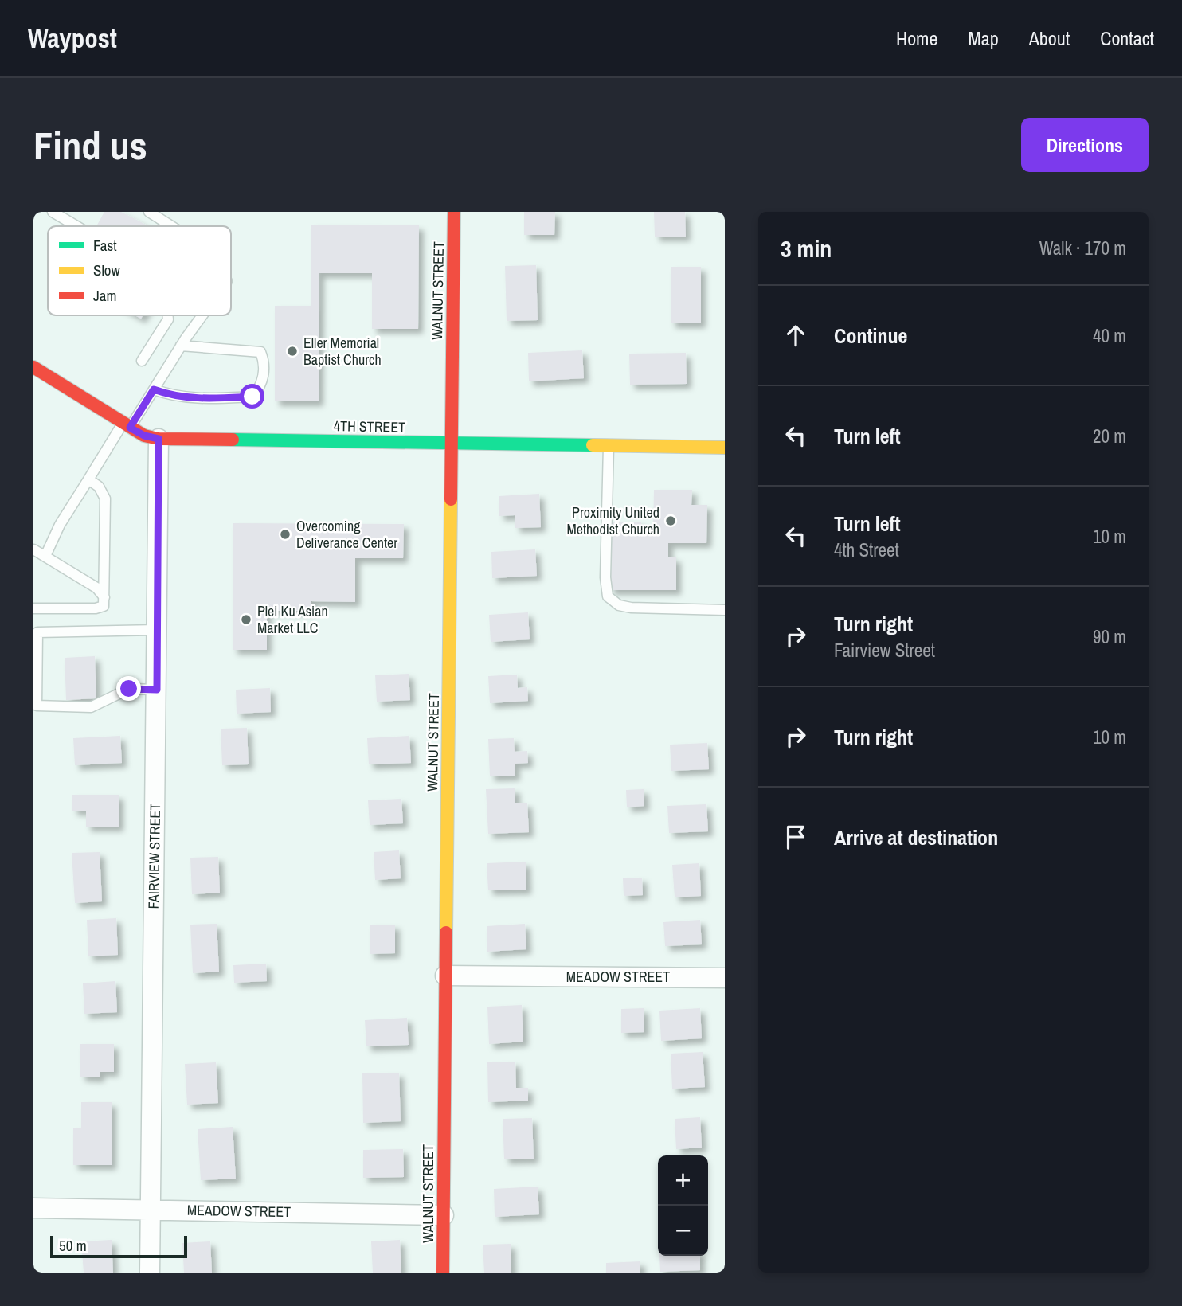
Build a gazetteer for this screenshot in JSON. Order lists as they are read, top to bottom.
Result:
{
  "streets": {
    "street": [
      "WALNUT STREET",
      "4TH STREET",
      "FAIRVIEW STREET",
      "MEADOW STREET"
    ]
  },
  "crossings": [
    ["WALNUT STREET", "4TH STREET"],
    ["WALNUT STREET", "MEADOW STREET"],
    ["4TH STREET", "FAIRVIEW STREET"],
    ["FAIRVIEW STREET", "MEADOW STREET"]
  ],
  "places": [
    "Eller Memorial Baptist Church",
    "Proximity United Methodist Church",
    "Overcoming Deliverance Center",
    "Plei Ku Asian Market LLC"
  ],
  "legend": ["Fast", "Slow", "Jam"],
  "scale_bar": "50 m",
  "page": {
    "header": "Waypost",
    "nav": [
      "Home",
      "Map",
      "About",
      "Contact"
    ],
    "buttons": "Directions",
    "title": "Find us",
    "heading": ["3 min", "Walk · 170 m"],
    "list": [
      ["Continue", "40 m"],
      ["Turn left", "20 m"],
      ["Turn left", "4th Street", "10 m"],
      ["Turn right", "Fairview Street", "90 m"],
      ["Turn right", "10 m"],
      "Arrive at destination"
    ],
    "map_buttons": ["+", "−"],
    "scale": "50 m"
  }
}
